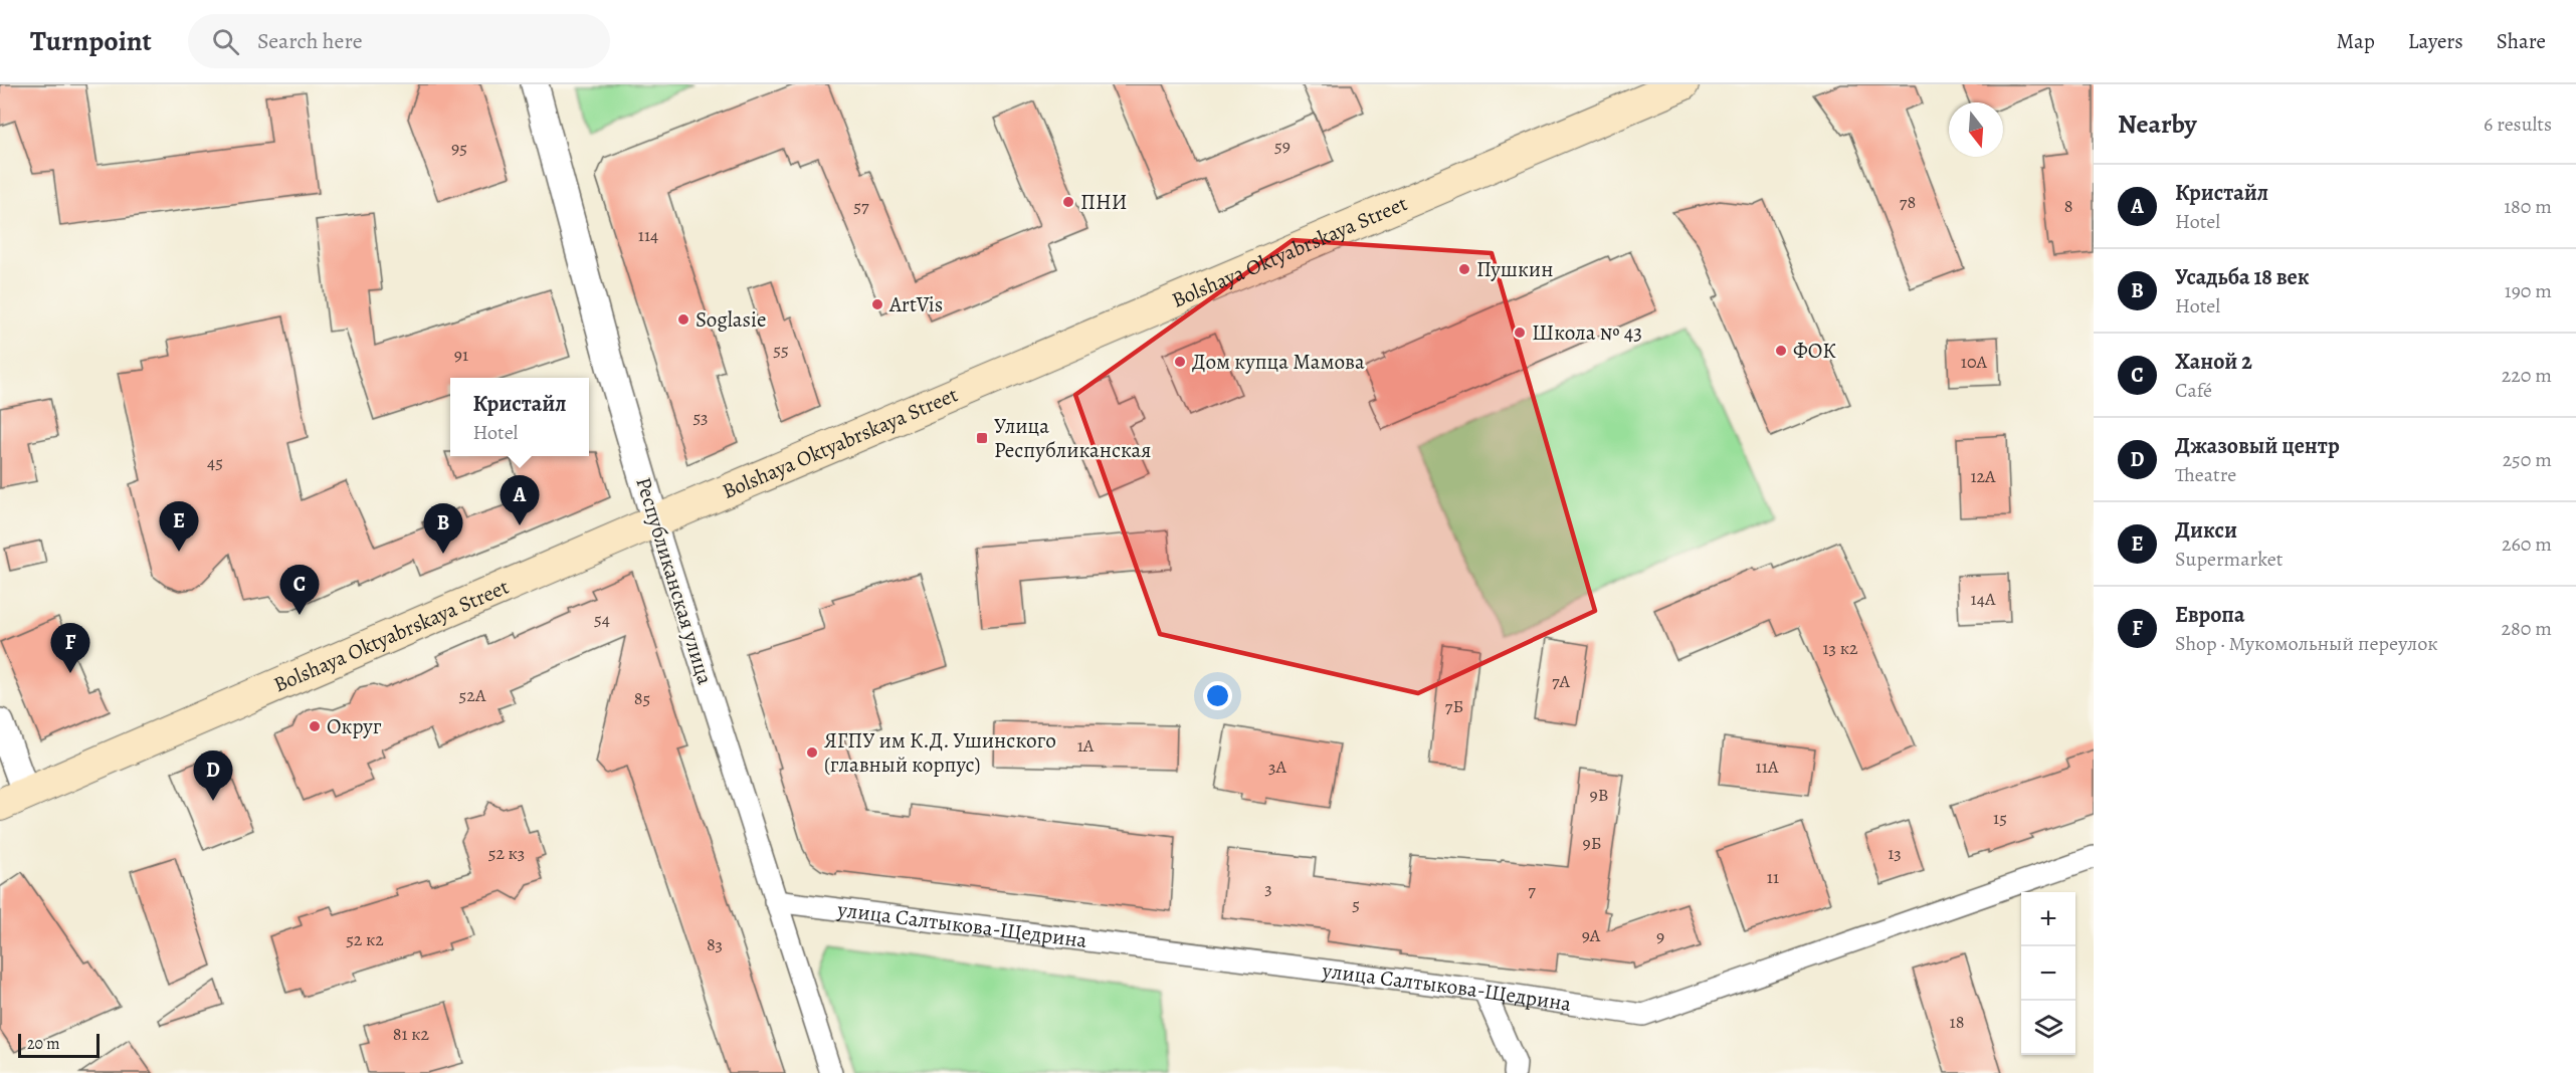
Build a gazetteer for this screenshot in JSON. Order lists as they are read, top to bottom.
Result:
{
  "streets": {
    "main road": ["Bolshaya Oktyabrskaya Street"],
    "street": ["Республиканская улица", "улица Салтыкова-Щедрина"]
  },
  "crossings": [
    ["Bolshaya Oktyabrskaya Street", "Республиканская улица"],
    ["Республиканская улица", "улица Салтыкова-Щедрина"]
  ],
  "places": {
    "other": [
      "ПНИ",
      "Пушкин",
      "ArtVis",
      "Soglasie",
      "Школа № 43",
      "ФОК",
      "Дом купца Мамова",
      "Округ",
      "ЯГПУ им К.Д. Ушинского (главный корпус)"
    ],
    "transit": ["Улица Республиканская"]
  },
  "house_numbers": [
    "59",
    "95",
    "78",
    "57",
    "8",
    "114",
    "55",
    "91",
    "10А",
    "53",
    "45",
    "12А",
    "14А",
    "54",
    "13 к2",
    "7А",
    "52А",
    "85",
    "7Б",
    "1А",
    "3А",
    "11А",
    "9В",
    "15",
    "9Б",
    "52 к3",
    "13",
    "11",
    "3",
    "7",
    "5",
    "9А",
    "9",
    "52 к2",
    "83",
    "18",
    "81 к2"
  ],
  "scale_bar": "20 m",
  "north": "bottom",
  "page": {
    "header": "Turnpoint",
    "search": "Search here",
    "nav": ["Map", "Layers", "Share"],
    "heading": ["Nearby", "6 results"],
    "list": [
      {
        "mark": "A",
        "name": "Кристайл",
        "note": "Hotel",
        "value": "180 m"
      },
      {
        "mark": "B",
        "name": "Усадьба 18 век",
        "note": "Hotel",
        "value": "190 m"
      },
      {
        "mark": "C",
        "name": "Ханой 2",
        "note": "Café",
        "value": "220 m"
      },
      {
        "mark": "D",
        "name": "Джазовый центр",
        "note": "Theatre",
        "value": "250 m"
      },
      {
        "mark": "E",
        "name": "Дикси",
        "note": "Supermarket",
        "value": "260 m"
      },
      {
        "mark": "F",
        "name": "Европа",
        "note": "Shop · Мукомольный переулок",
        "value": "280 m"
      }
    ],
    "popup": ["Кристайл", "Hotel"],
    "pins": [
      "A",
      "E",
      "B",
      "C",
      "F",
      "D"
    ],
    "map_buttons": ["+", "−"],
    "scale": "20 m"
  }
}
